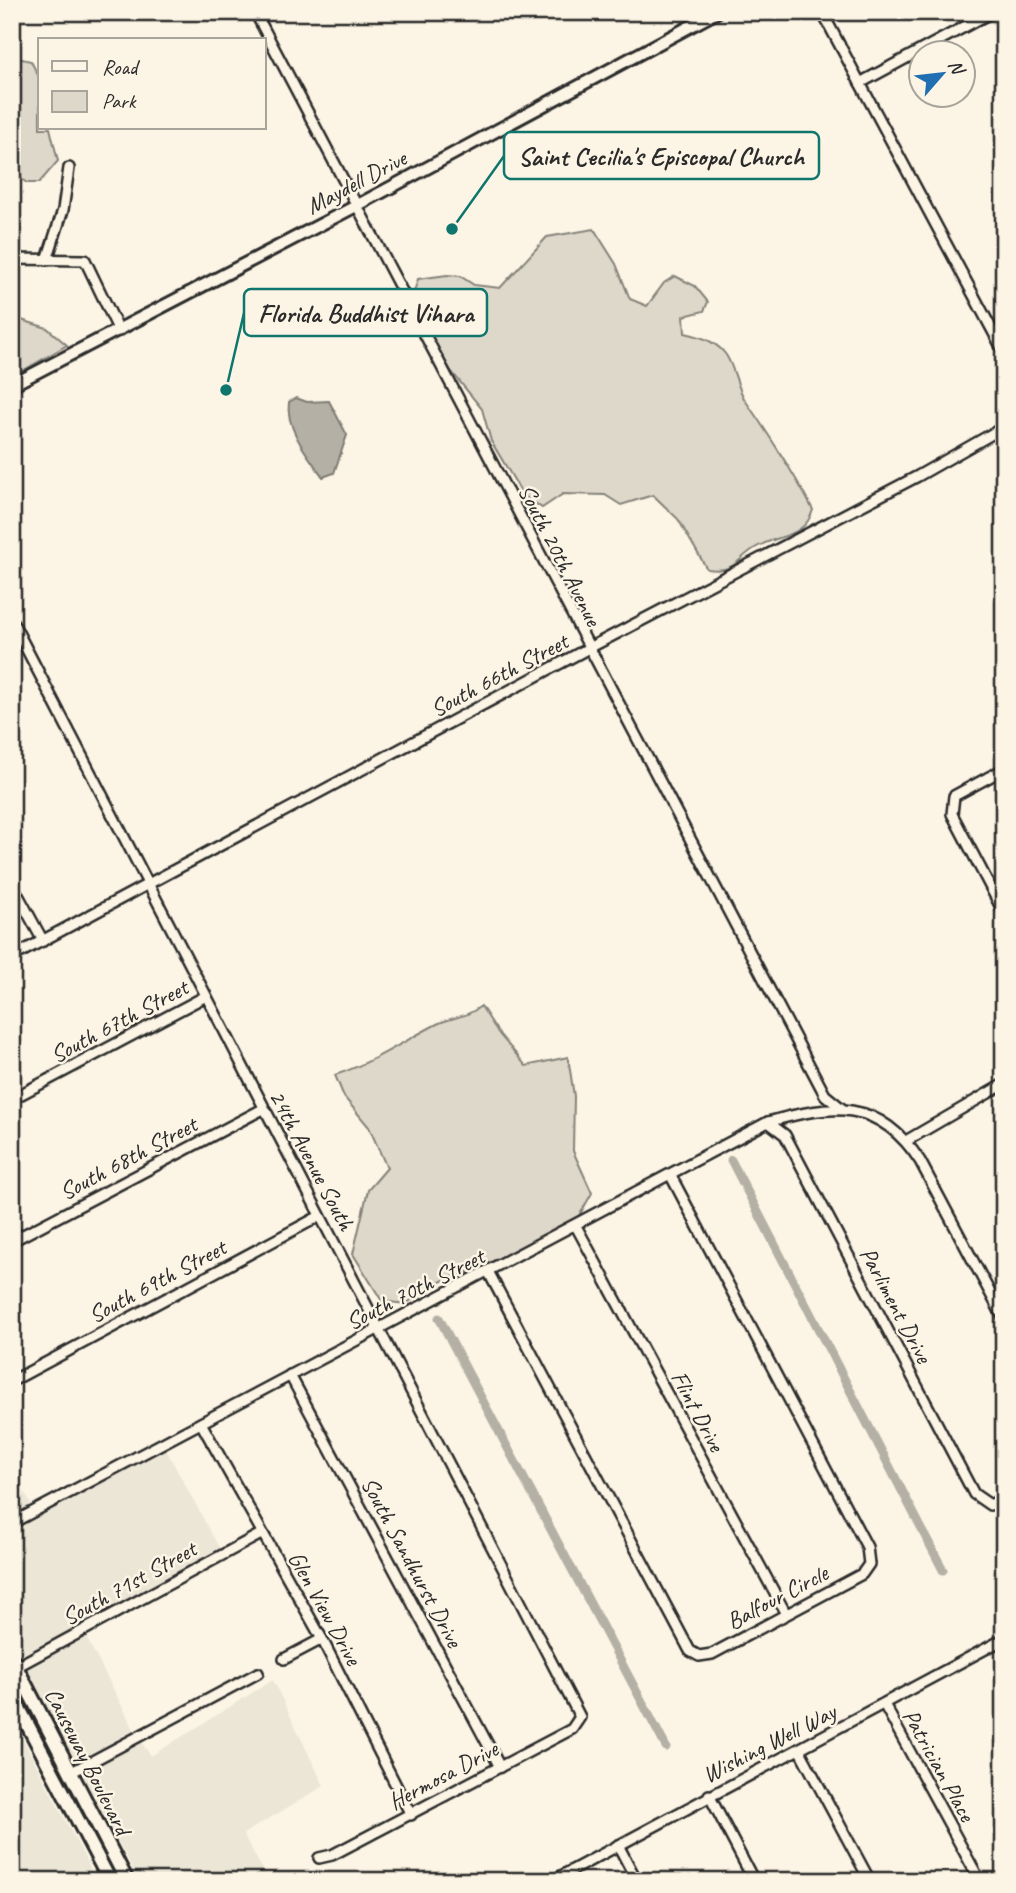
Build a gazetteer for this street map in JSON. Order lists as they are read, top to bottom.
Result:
{
  "streets": {
    "main road": ["Causeway Boulevard"],
    "street": [
      "Maydell Drive",
      "South 20th Avenue",
      "South 66th Street",
      "South 67th Street",
      "South 68th Street",
      "24th Avenue South",
      "South 69th Street",
      "South 70th Street",
      "Parliment Drive",
      "Flint Drive",
      "South Sandhurst Drive",
      "South 71st Street",
      "Balfour Circle",
      "Glen View Drive",
      "Wishing Well Way",
      "Patrician Place",
      "Hermosa Drive"
    ]
  },
  "crossings": [
    ["Maydell Drive", "South 20th Avenue"],
    ["South 20th Avenue", "South 66th Street"],
    ["South 20th Avenue", "South 70th Street"],
    ["South 66th Street", "24th Avenue South"],
    ["South 67th Street", "24th Avenue South"],
    ["South 68th Street", "24th Avenue South"],
    ["24th Avenue South", "South 69th Street"],
    ["24th Avenue South", "South 70th Street"],
    ["24th Avenue South", "Hermosa Drive"],
    ["South 70th Street", "Parliment Drive"],
    ["South 70th Street", "Flint Drive"],
    ["South 70th Street", "South Sandhurst Drive"],
    ["South 70th Street", "Balfour Circle"],
    ["South 70th Street", "Glen View Drive"],
    ["Flint Drive", "Balfour Circle"],
    ["South Sandhurst Drive", "Hermosa Drive"],
    ["South 71st Street", "Glen View Drive"],
    ["South 71st Street", "Causeway Boulevard"],
    ["Glen View Drive", "Hermosa Drive"],
    ["Wishing Well Way", "Patrician Place"]
  ],
  "places": ["Saint Cecilia's Episcopal Church", "Florida Buddhist Vihara"],
  "legend": ["Road", "Park"],
  "north": "top right"
}
